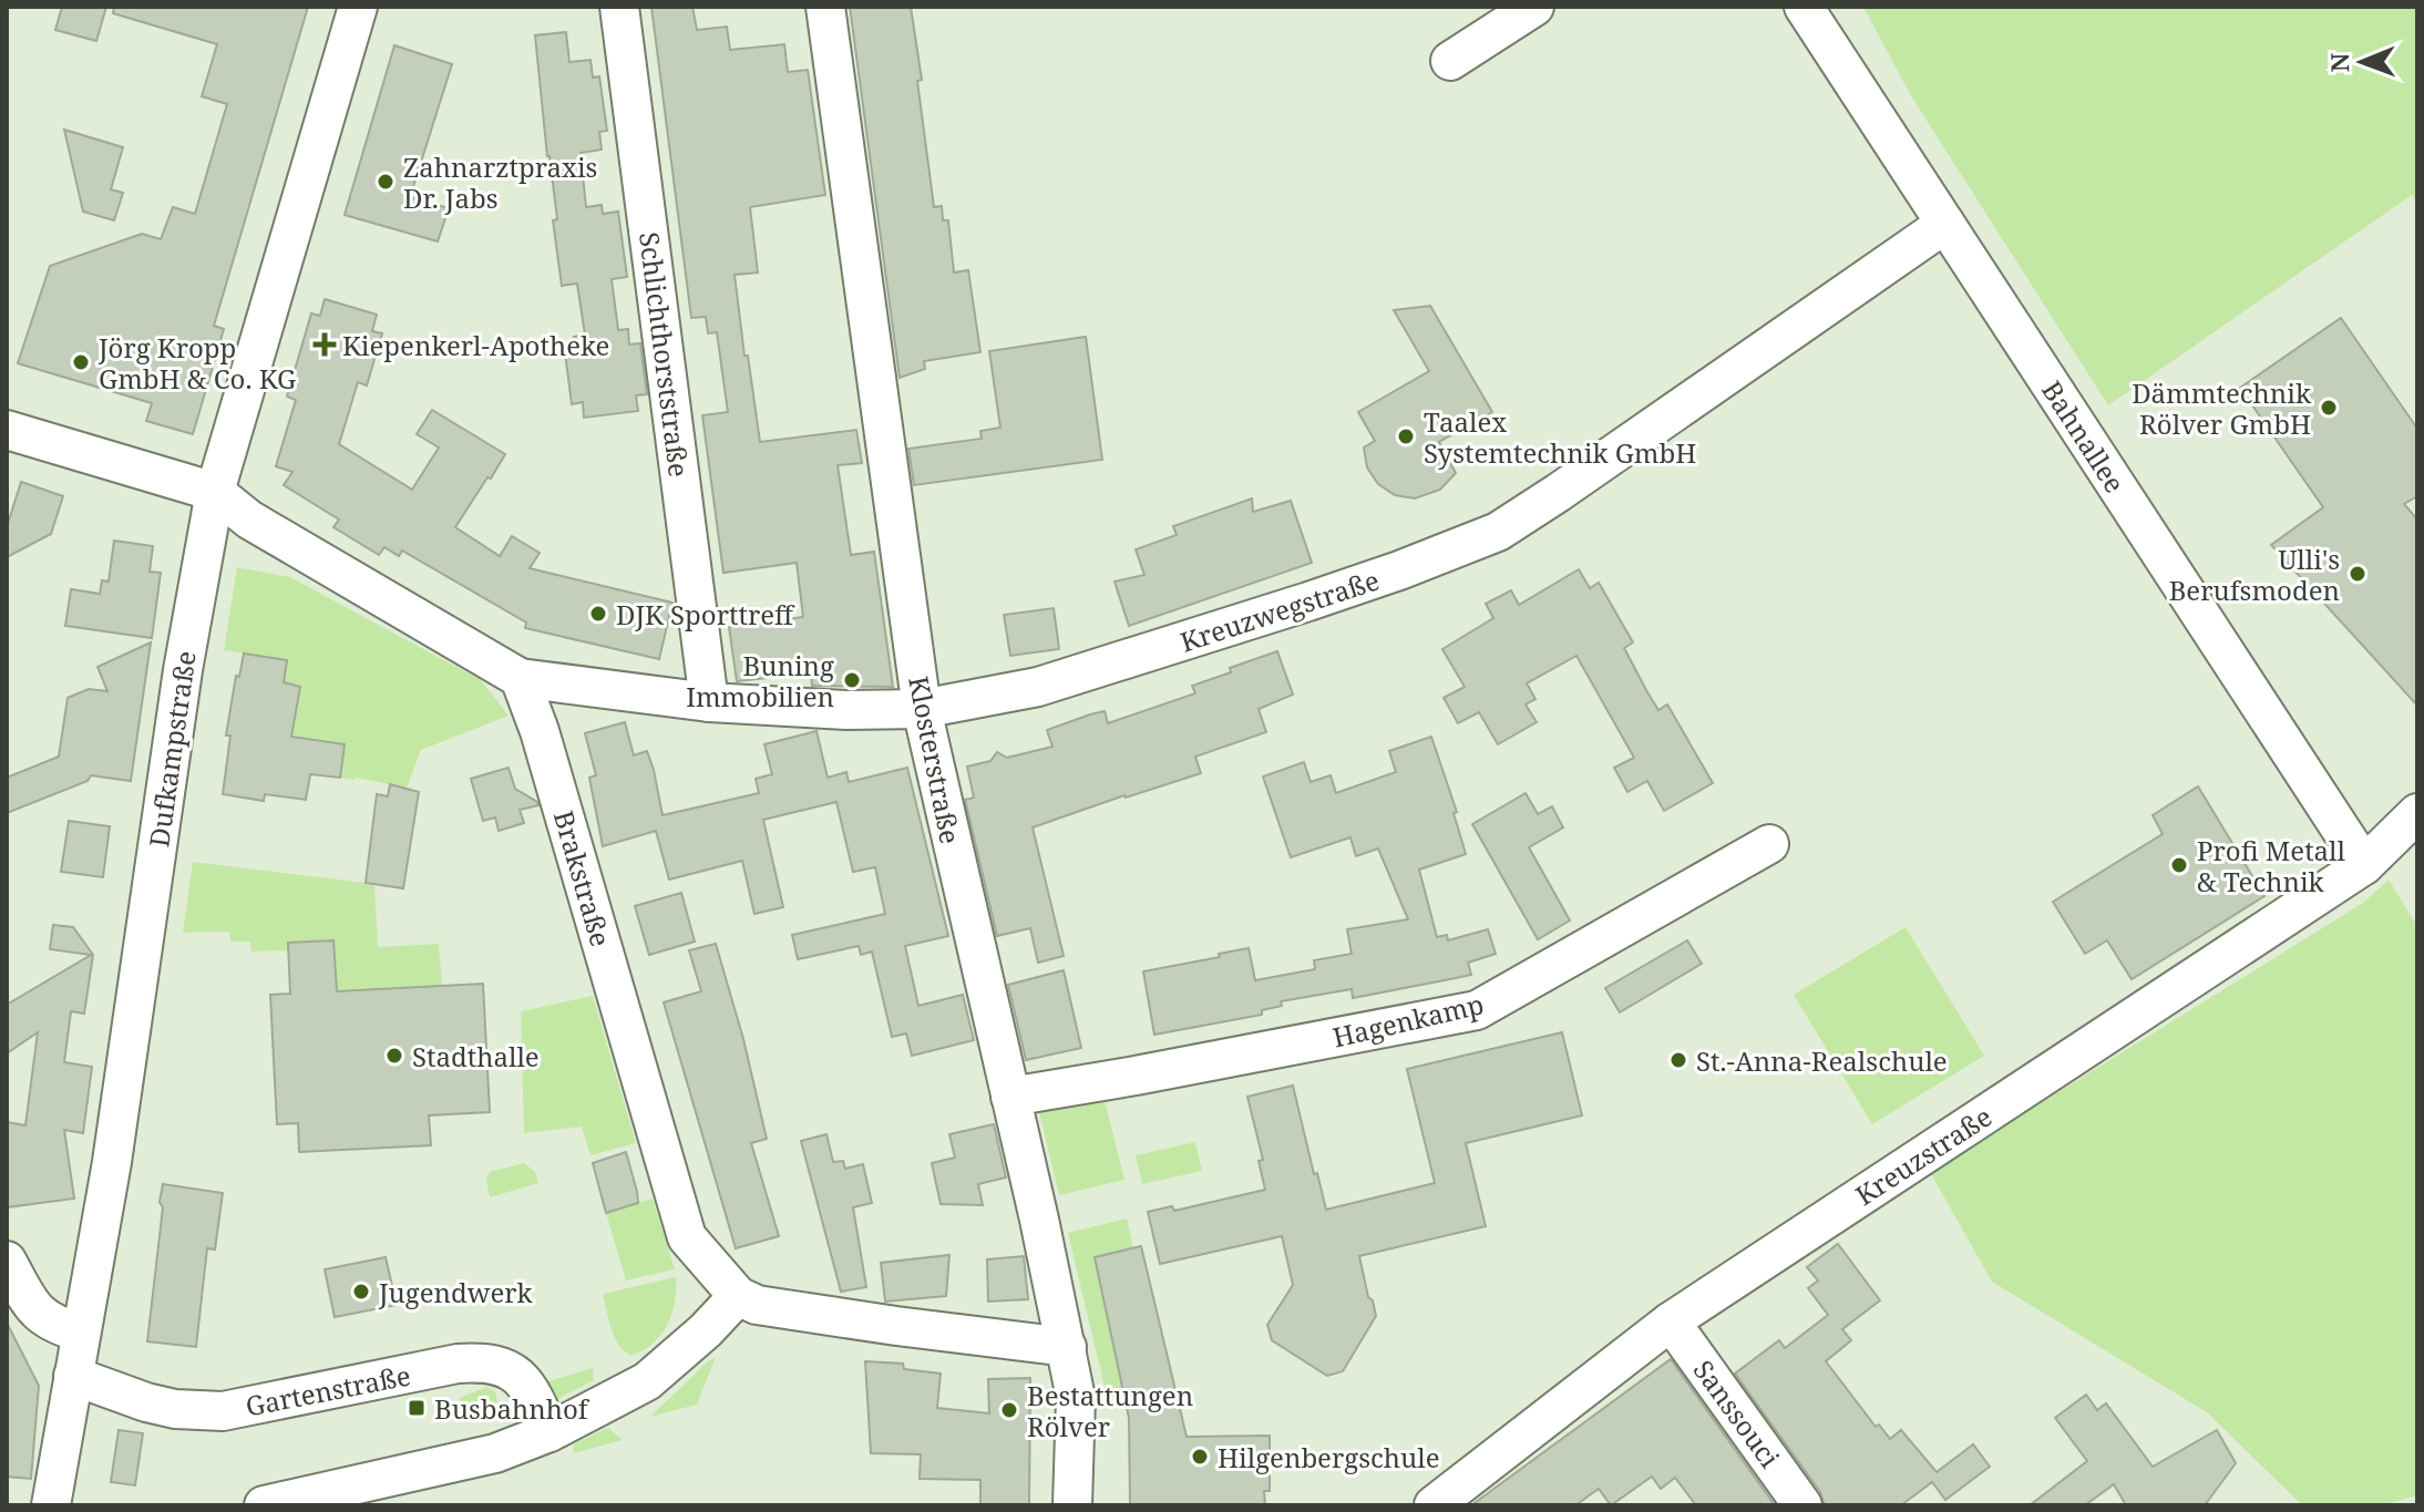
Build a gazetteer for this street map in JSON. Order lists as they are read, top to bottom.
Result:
{
  "streets": {
    "street": [
      "Schlichthorststraße",
      "Bahnallee",
      "Kreuzwegstraße",
      "Dufkampstraße",
      "Klosterstraße",
      "Brakstraße",
      "Hagenkamp",
      "Kreuzstraße",
      "Gartenstraße",
      "Sanssouci"
    ]
  },
  "crossings": [
    ["Schlichthorststraße", "Kreuzwegstraße"],
    ["Bahnallee", "Kreuzwegstraße"],
    ["Bahnallee", "Kreuzstraße"],
    ["Kreuzwegstraße", "Klosterstraße"],
    ["Kreuzwegstraße", "Brakstraße"],
    ["Dufkampstraße", "Gartenstraße"],
    ["Klosterstraße", "Hagenkamp"],
    ["Kreuzstraße", "Sanssouci"]
  ],
  "places": {
    "other": [
      "Zahnarztpraxis Dr. Jabs",
      "Jörg Kropp GmbH & Co. KG",
      "Dämmtechnik Rölver GmbH",
      "Taalex Systemtechnik GmbH",
      "Ulli's Berufsmoden",
      "DJK Sporttreff",
      "Buning Immobilien",
      "Profi Metall & Technik",
      "Stadthalle",
      "St.-Anna-Realschule",
      "Jugendwerk",
      "Bestattungen Rölver",
      "Hilgenbergschule"
    ],
    "health": ["Kiepenkerl-Apotheke"],
    "transit": ["Busbahnhof"]
  },
  "north": "left"
}
